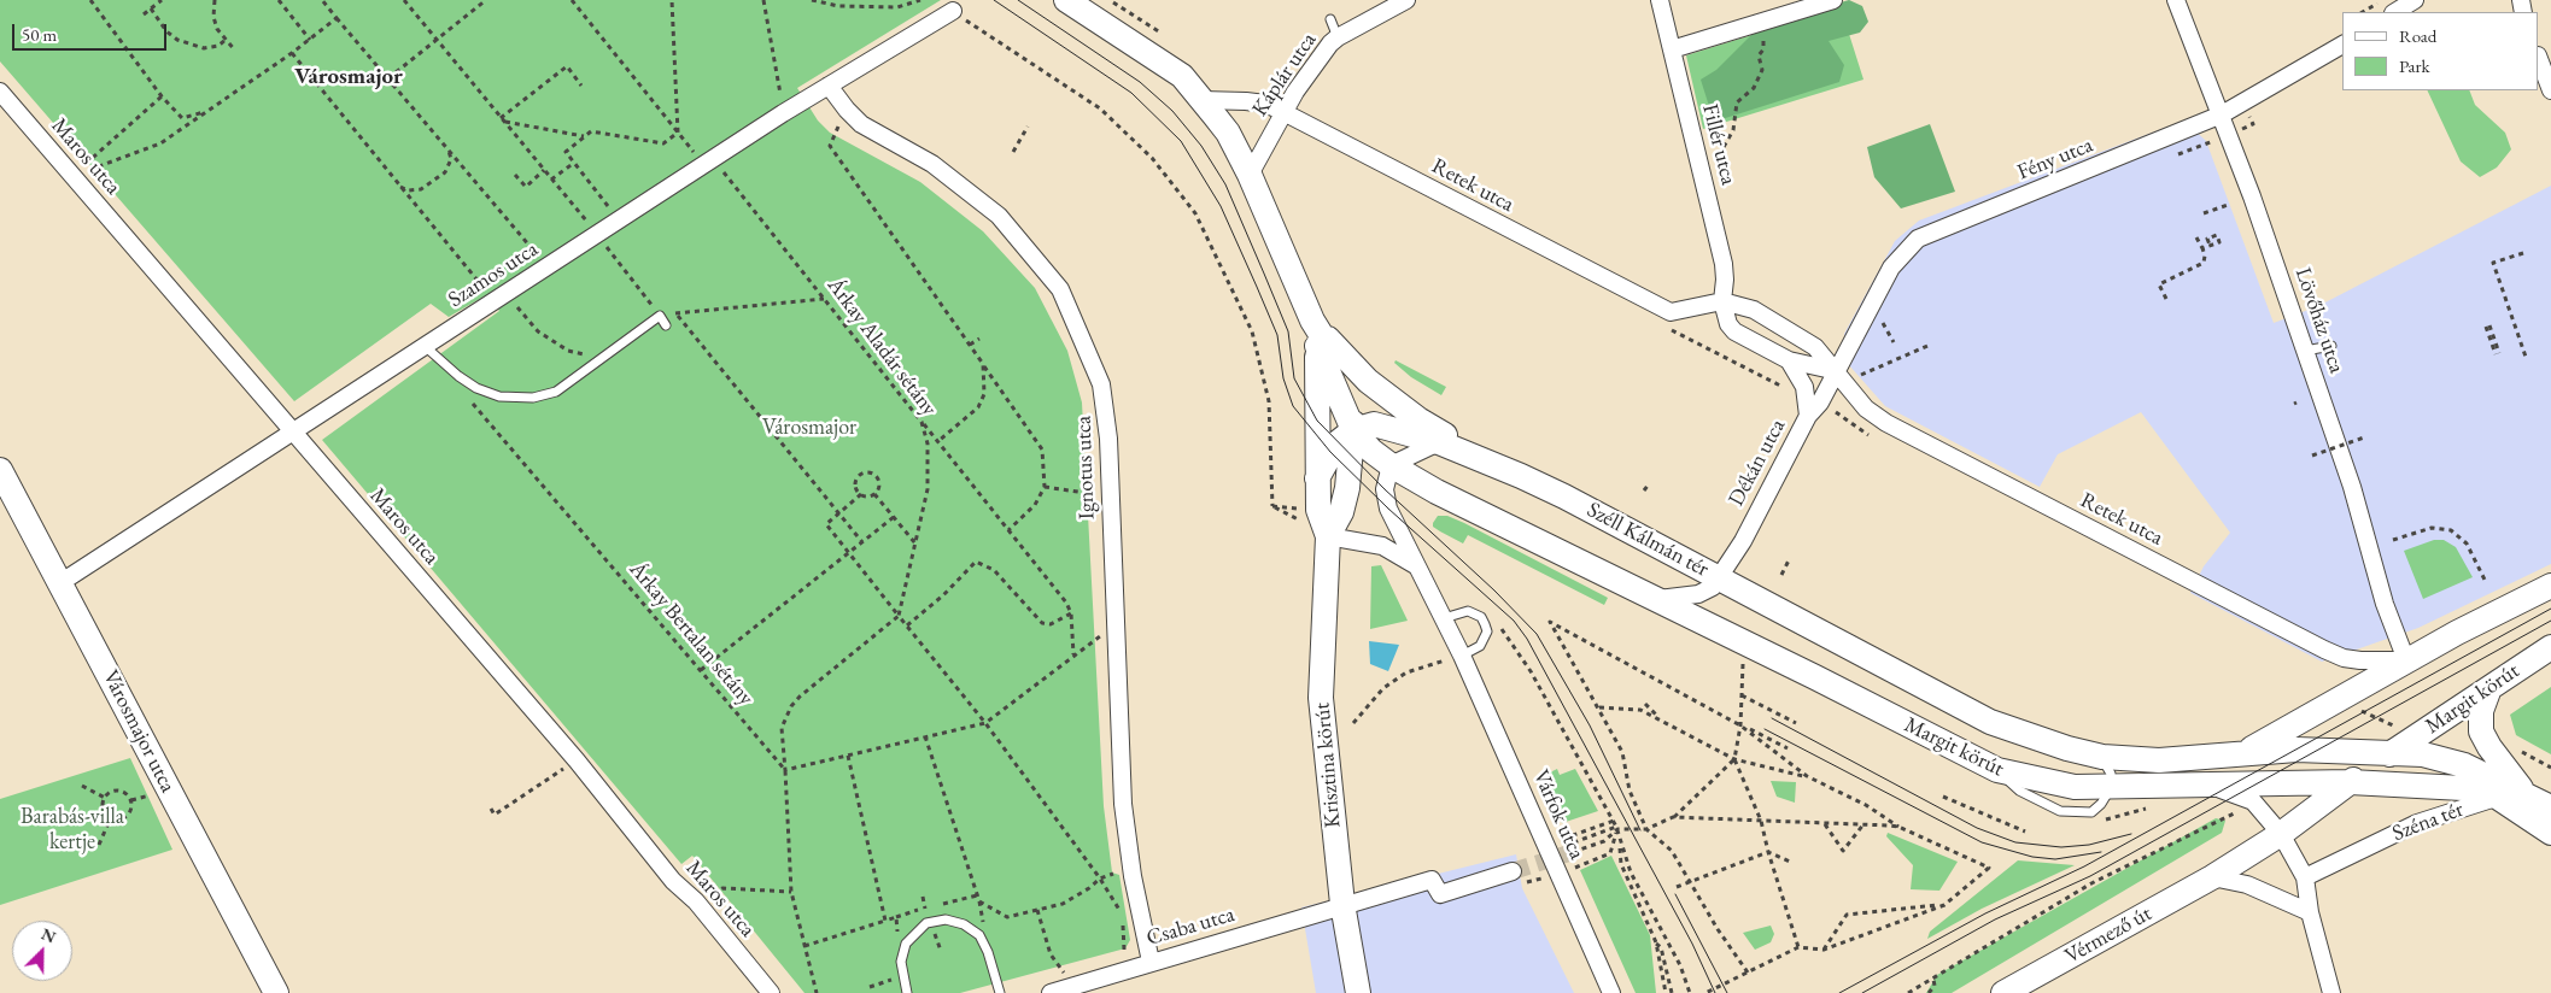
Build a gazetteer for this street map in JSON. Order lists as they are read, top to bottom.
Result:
{
  "streets": {
    "main road": [
      "Széll Kálmán tér",
      "Margit körút",
      "Városmajor utca",
      "Krisztina körút",
      "Széna tér",
      "Vérmező út"
    ],
    "street": [
      "Káplár utca",
      "Fillér utca",
      "Maros utca",
      "Fény utca",
      "Retek utca",
      "Szamos utca",
      "Lövőház utca",
      "Dékán utca",
      "Ignotus utca",
      "Várfok utca",
      "Csaba utca"
    ],
    "path": ["Árkay Aladár sétány", "Árkay Bertalan sétány"]
  },
  "crossings": [
    ["Káplár utca", "Retek utca"],
    ["Fillér utca", "Retek utca"],
    ["Maros utca", "Szamos utca"],
    ["Fény utca", "Retek utca"],
    ["Fény utca", "Lövőház utca"],
    ["Fény utca", "Dékán utca"],
    ["Retek utca", "Lövőház utca"],
    ["Retek utca", "Dékán utca"],
    ["Szamos utca", "Árkay Aladár sétány"],
    ["Szamos utca", "Ignotus utca"],
    ["Szamos utca", "Városmajor utca"],
    ["Dékán utca", "Széll Kálmán tér"],
    ["Dékán utca", "Margit körút"],
    ["Ignotus utca", "Csaba utca"],
    ["Széll Kálmán tér", "Margit körút"],
    ["Margit körút", "Széna tér"],
    ["Margit körút", "Vérmező út"],
    ["Krisztina körút", "Csaba utca"],
    ["Széna tér", "Vérmező út"]
  ],
  "districts": ["Városmajor"],
  "parks": ["Városmajor", "Barabás-villa kertje"],
  "legend": ["Road", "Park"],
  "scale_bar": "50 m",
  "north": "top right"
}
